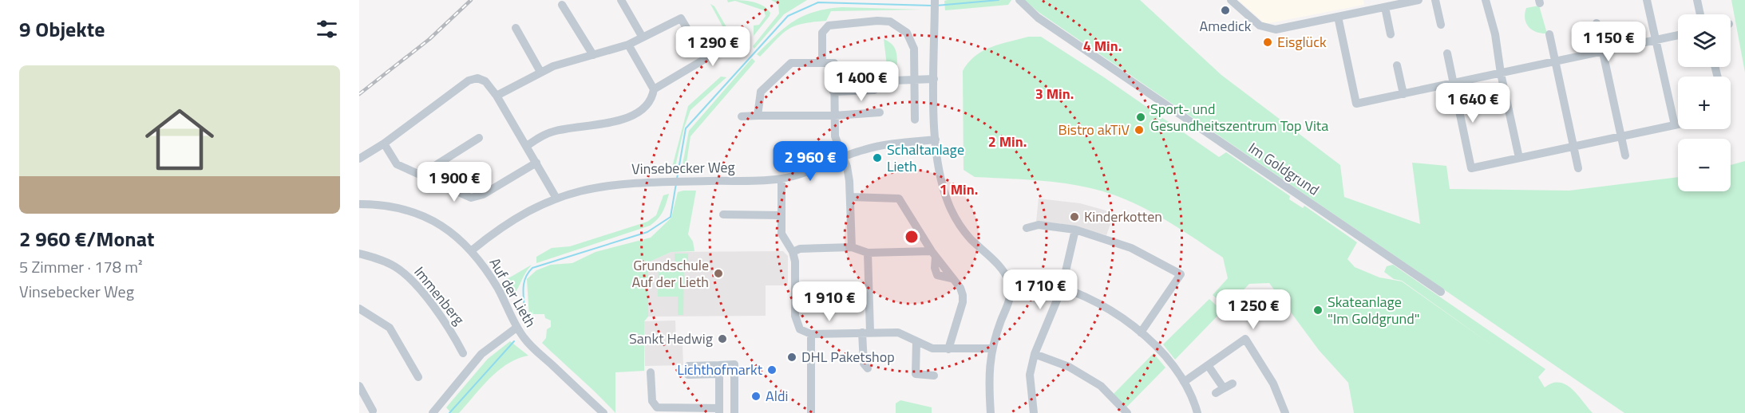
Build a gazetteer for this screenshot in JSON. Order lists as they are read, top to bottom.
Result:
{
  "streets": {
    "street": [
      "Vinsebecker Weg",
      "Im Goldgrund",
      "Auf der Lieth",
      "Immenberg"
    ]
  },
  "crossings": [
    ["Vinsebecker Weg", "Auf der Lieth"]
  ],
  "places": [
    "Amedick",
    "Eisglück",
    "Sport- und Gesundheitszentrum Top Vita",
    "Bistro akTiV",
    "Schaltanlage Lieth",
    "Kinderkotten",
    "Grundschule Auf der Lieth",
    "Skateanlage \"Im Goldgrund\"",
    "Sankt Hedwig",
    "DHL Paketshop",
    "Lichthofmarkt",
    "Aldi"
  ],
  "page": {
    "heading": "9 Objekte",
    "map_buttons": ["+", "−"],
    "price": [
      "1 150 €",
      "1 290 €",
      "1 400 €",
      "1 640 €",
      "2 960 €",
      "1 900 €",
      "1 710 €",
      "1 910 €",
      "1 250 €"
    ],
    "list": [
      {
        "name": "2 960 €/Monat",
        "note": "5 Zimmer · 178 m² · Vinsebecker Weg"
      }
    ]
  },
  "rings": [
    "4 Min.",
    "3 Min.",
    "2 Min.",
    "1 Min."
  ]
}
